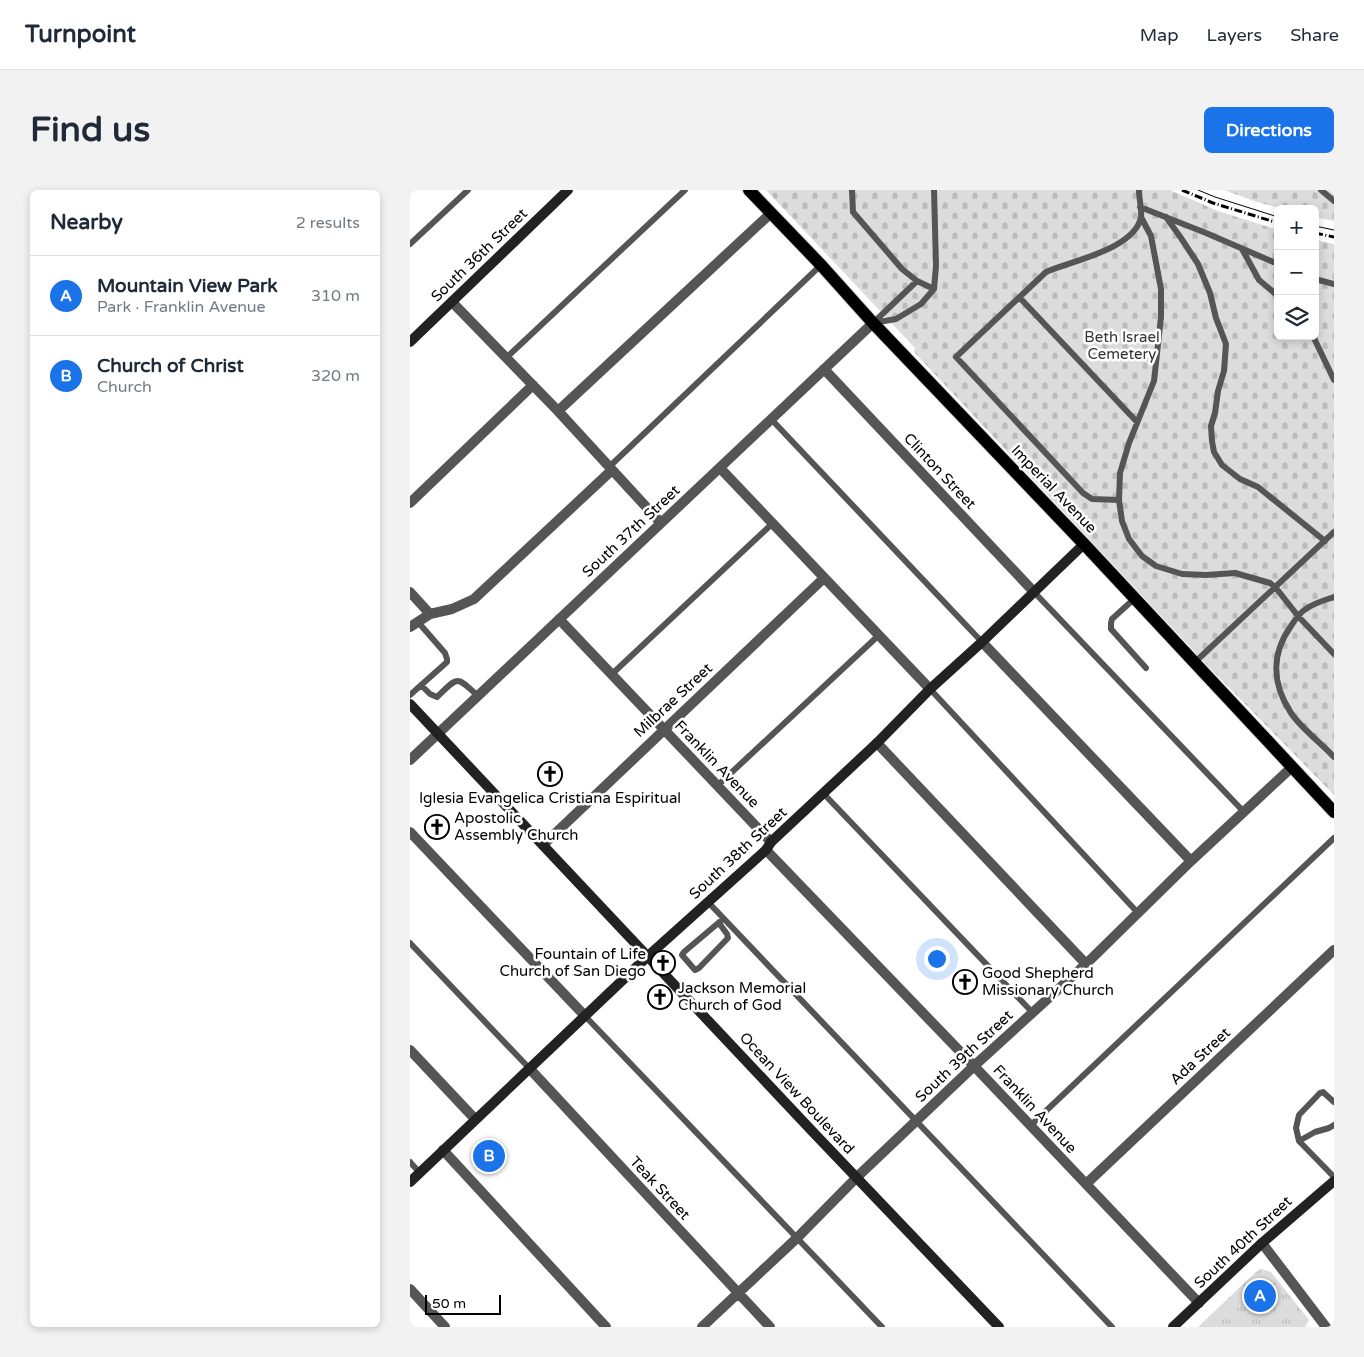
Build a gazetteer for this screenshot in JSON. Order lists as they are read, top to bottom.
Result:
{
  "streets": {
    "main road": ["Imperial Avenue"],
    "street": [
      "South 36th Street",
      "Clinton Street",
      "South 37th Street",
      "Milbrae Street",
      "Franklin Avenue",
      "South 38th Street",
      "South 39th Street",
      "Ada Street",
      "Ocean View Boulevard",
      "Teak Street",
      "South 40th Street"
    ]
  },
  "crossings": [
    ["Clinton Street", "South 37th Street"],
    ["Clinton Street", "South 38th Street"],
    ["Imperial Avenue", "South 37th Street"],
    ["Imperial Avenue", "South 38th Street"],
    ["Imperial Avenue", "South 39th Street"],
    ["South 37th Street", "Franklin Avenue"],
    ["South 37th Street", "Ocean View Boulevard"],
    ["Milbrae Street", "Franklin Avenue"],
    ["Milbrae Street", "Ocean View Boulevard"],
    ["Franklin Avenue", "South 38th Street"],
    ["Franklin Avenue", "South 39th Street"],
    ["Franklin Avenue", "Ada Street"],
    ["Franklin Avenue", "South 40th Street"],
    ["South 38th Street", "Ocean View Boulevard"],
    ["South 38th Street", "Teak Street"],
    ["South 39th Street", "Ocean View Boulevard"],
    ["South 39th Street", "Teak Street"]
  ],
  "parks": ["Beth Israel Cemetery"],
  "places": {
    "church": [
      "Iglesia Evangelica Cristiana Espiritual",
      "Apostolic Assembly Church",
      "Fountain of Life Church of San Diego",
      "Good Shepherd Missionary Church",
      "Jackson Memorial Church of God"
    ]
  },
  "scale_bar": "50 m",
  "page": {
    "header": "Turnpoint",
    "nav": ["Map", "Layers", "Share"],
    "buttons": "Directions",
    "title": "Find us",
    "heading": ["Nearby", "2 results"],
    "map_buttons": ["+", "−"],
    "list": [
      {
        "mark": "A",
        "name": "Mountain View Park",
        "note": "Park · Franklin Avenue",
        "value": "310 m"
      },
      {
        "mark": "B",
        "name": "Church of Christ",
        "note": "Church",
        "value": "320 m"
      }
    ],
    "pins": ["B", "A"],
    "scale": "50 m"
  }
}
